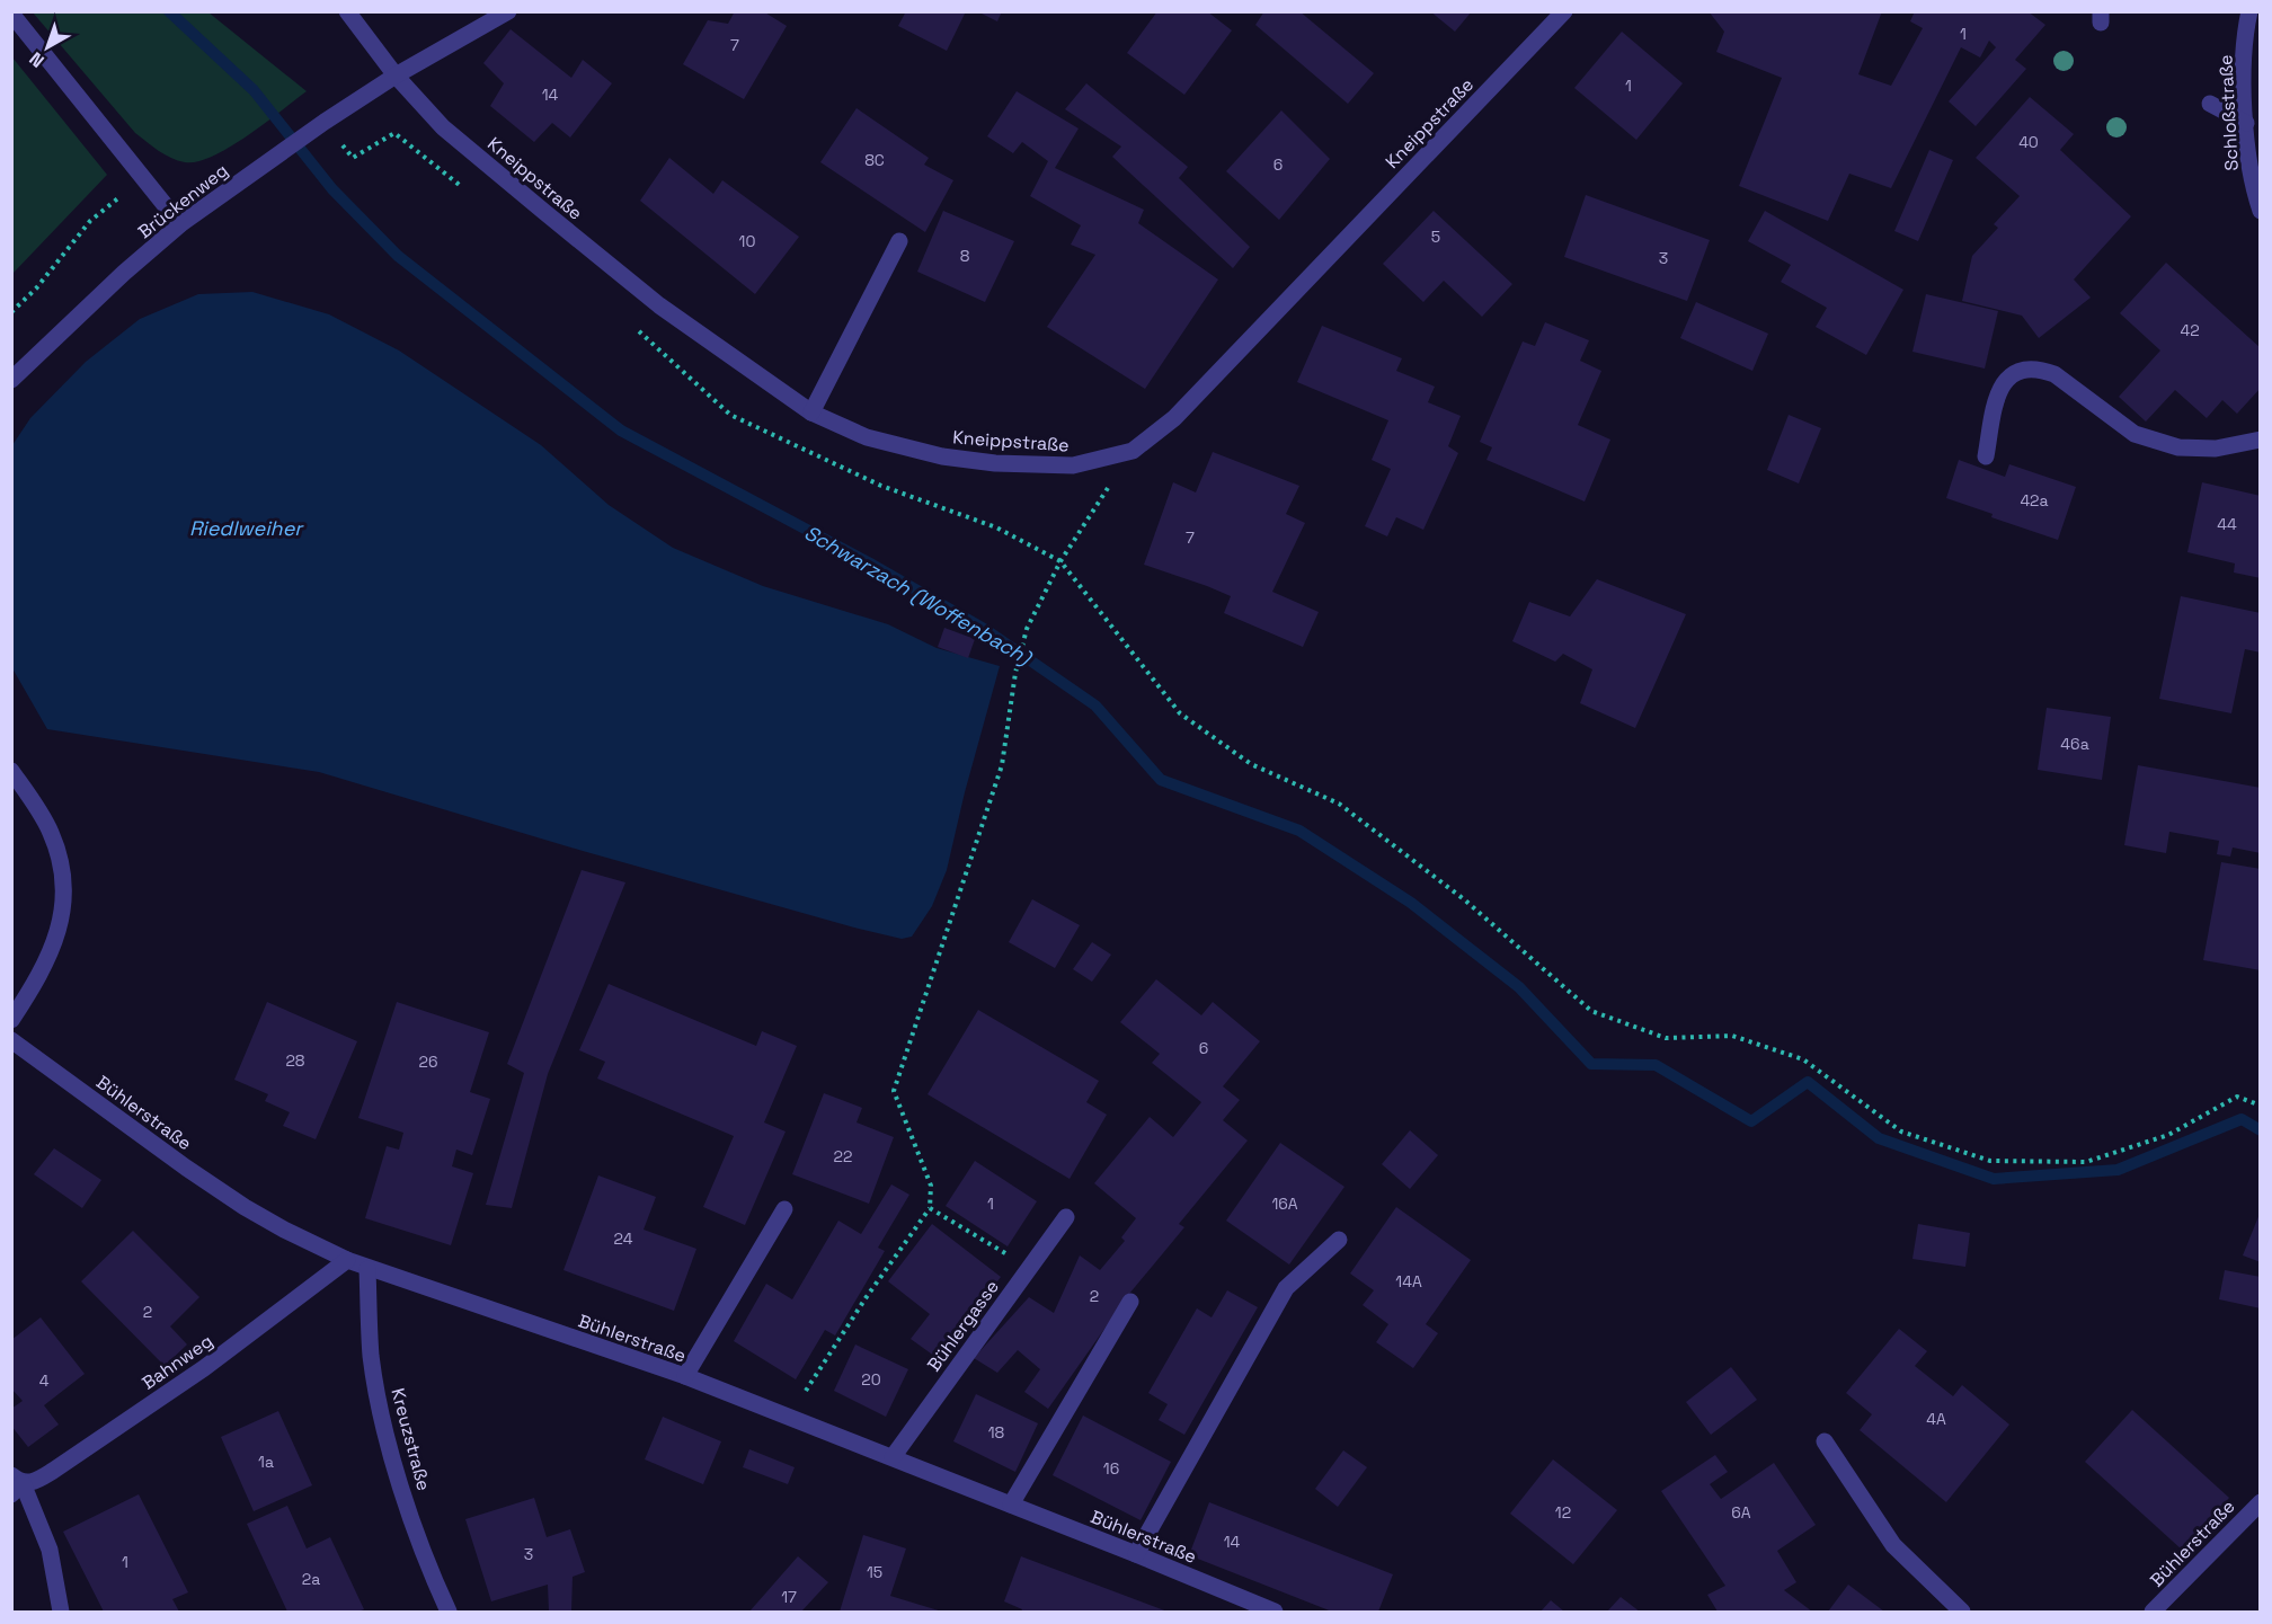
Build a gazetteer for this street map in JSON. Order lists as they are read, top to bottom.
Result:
{
  "streets": {
    "street": [
      "Schloßstraße",
      "Kneippstraße",
      "Brückenweg",
      "Bühlerstraße",
      "Bühlergasse",
      "Bahnweg",
      "Kreuzstraße"
    ]
  },
  "crossings": [
    ["Kneippstraße", "Brückenweg"],
    ["Bühlerstraße", "Bühlergasse"],
    ["Bühlerstraße", "Bahnweg"],
    ["Bühlerstraße", "Kreuzstraße"]
  ],
  "water": ["Riedlweiher", "Schwarzach (Woffenbach)"],
  "house_numbers": [
    "1",
    "7",
    "1",
    "14",
    "40",
    "8C",
    "6",
    "5",
    "10",
    "8",
    "3",
    "42",
    "42a",
    "44",
    "7",
    "46a",
    "6",
    "28",
    "26",
    "22",
    "1",
    "16A",
    "24",
    "14A",
    "2",
    "2",
    "20",
    "4",
    "4A",
    "18",
    "1a",
    "16",
    "12",
    "6A",
    "14",
    "3",
    "1",
    "15",
    "2a",
    "17"
  ],
  "north": "bottom left"
}
